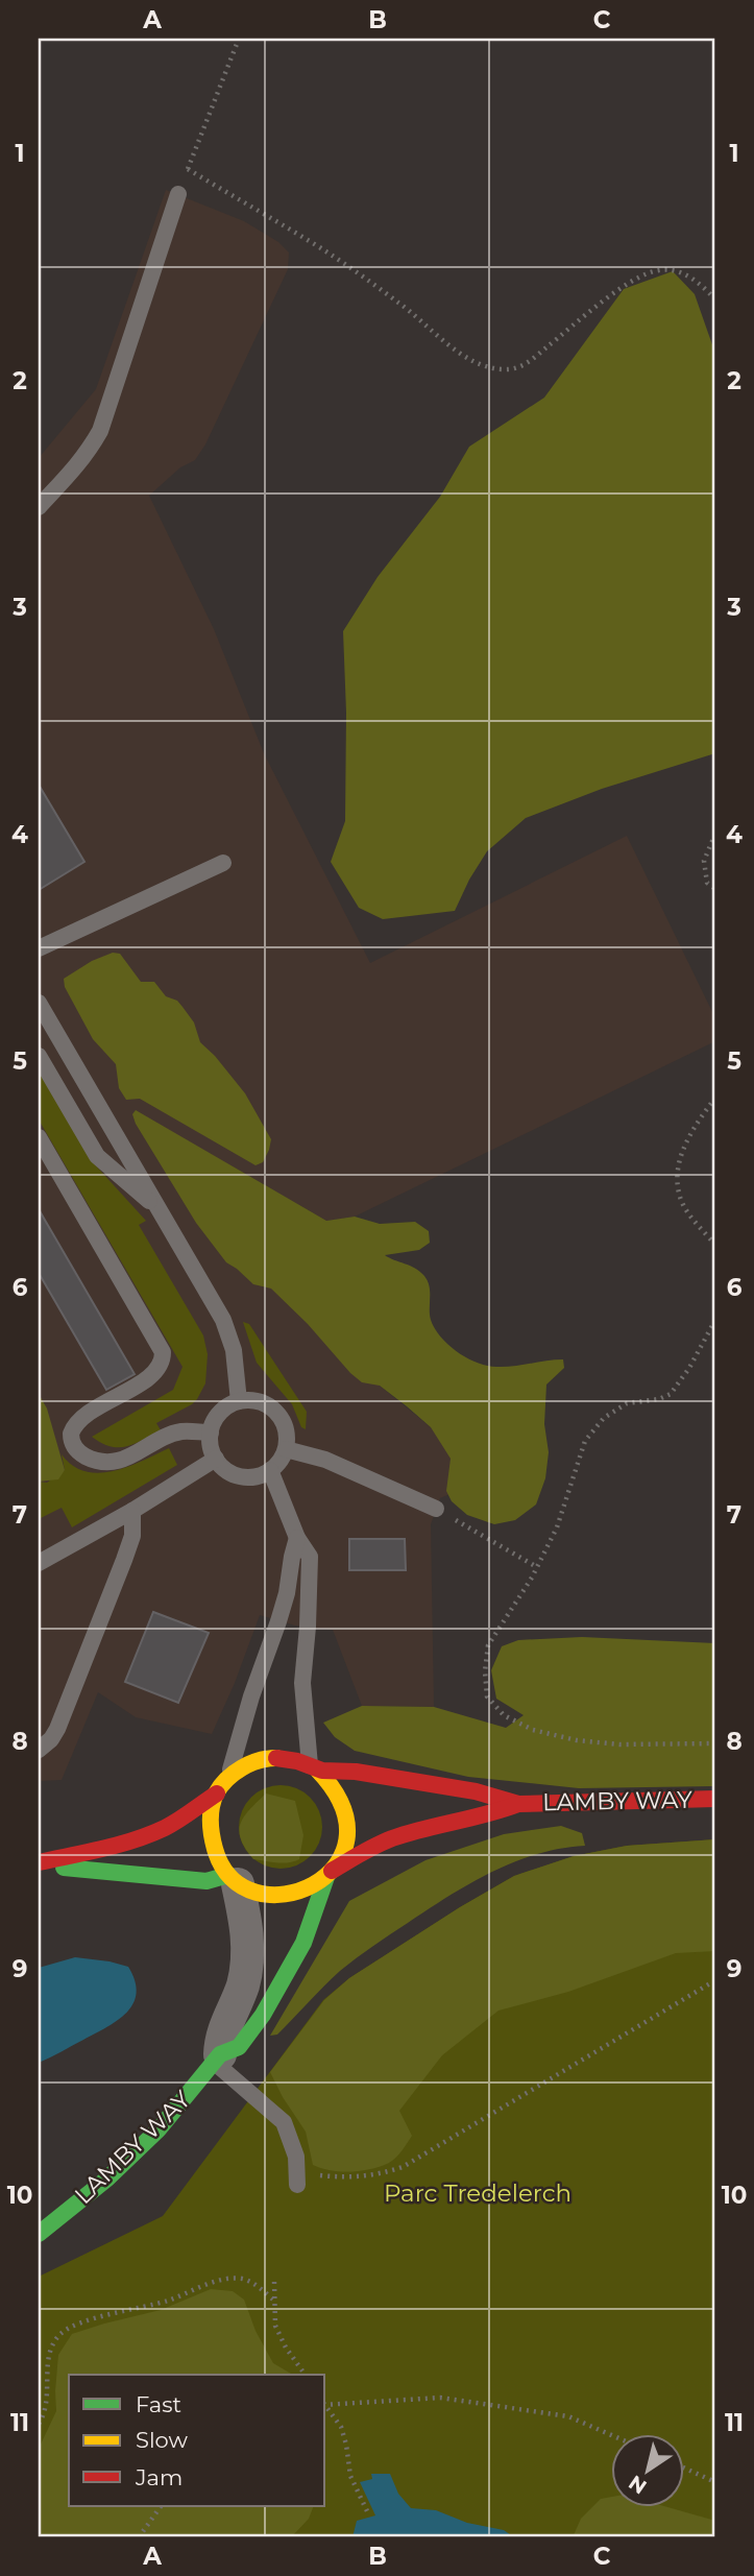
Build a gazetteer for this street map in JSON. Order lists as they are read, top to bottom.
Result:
{
  "streets": {
    "street": ["LAMBY WAY"]
  },
  "parks": ["Parc Tredelerch"],
  "legend": ["Fast", "Slow", "Jam"],
  "north": "bottom left",
  "grid": {
    "columns": ["A", "B", "C"],
    "rows": [
      "1",
      "2",
      "3",
      "4",
      "5",
      "6",
      "7",
      "8",
      "9",
      "10",
      "11"
    ]
  }
}
